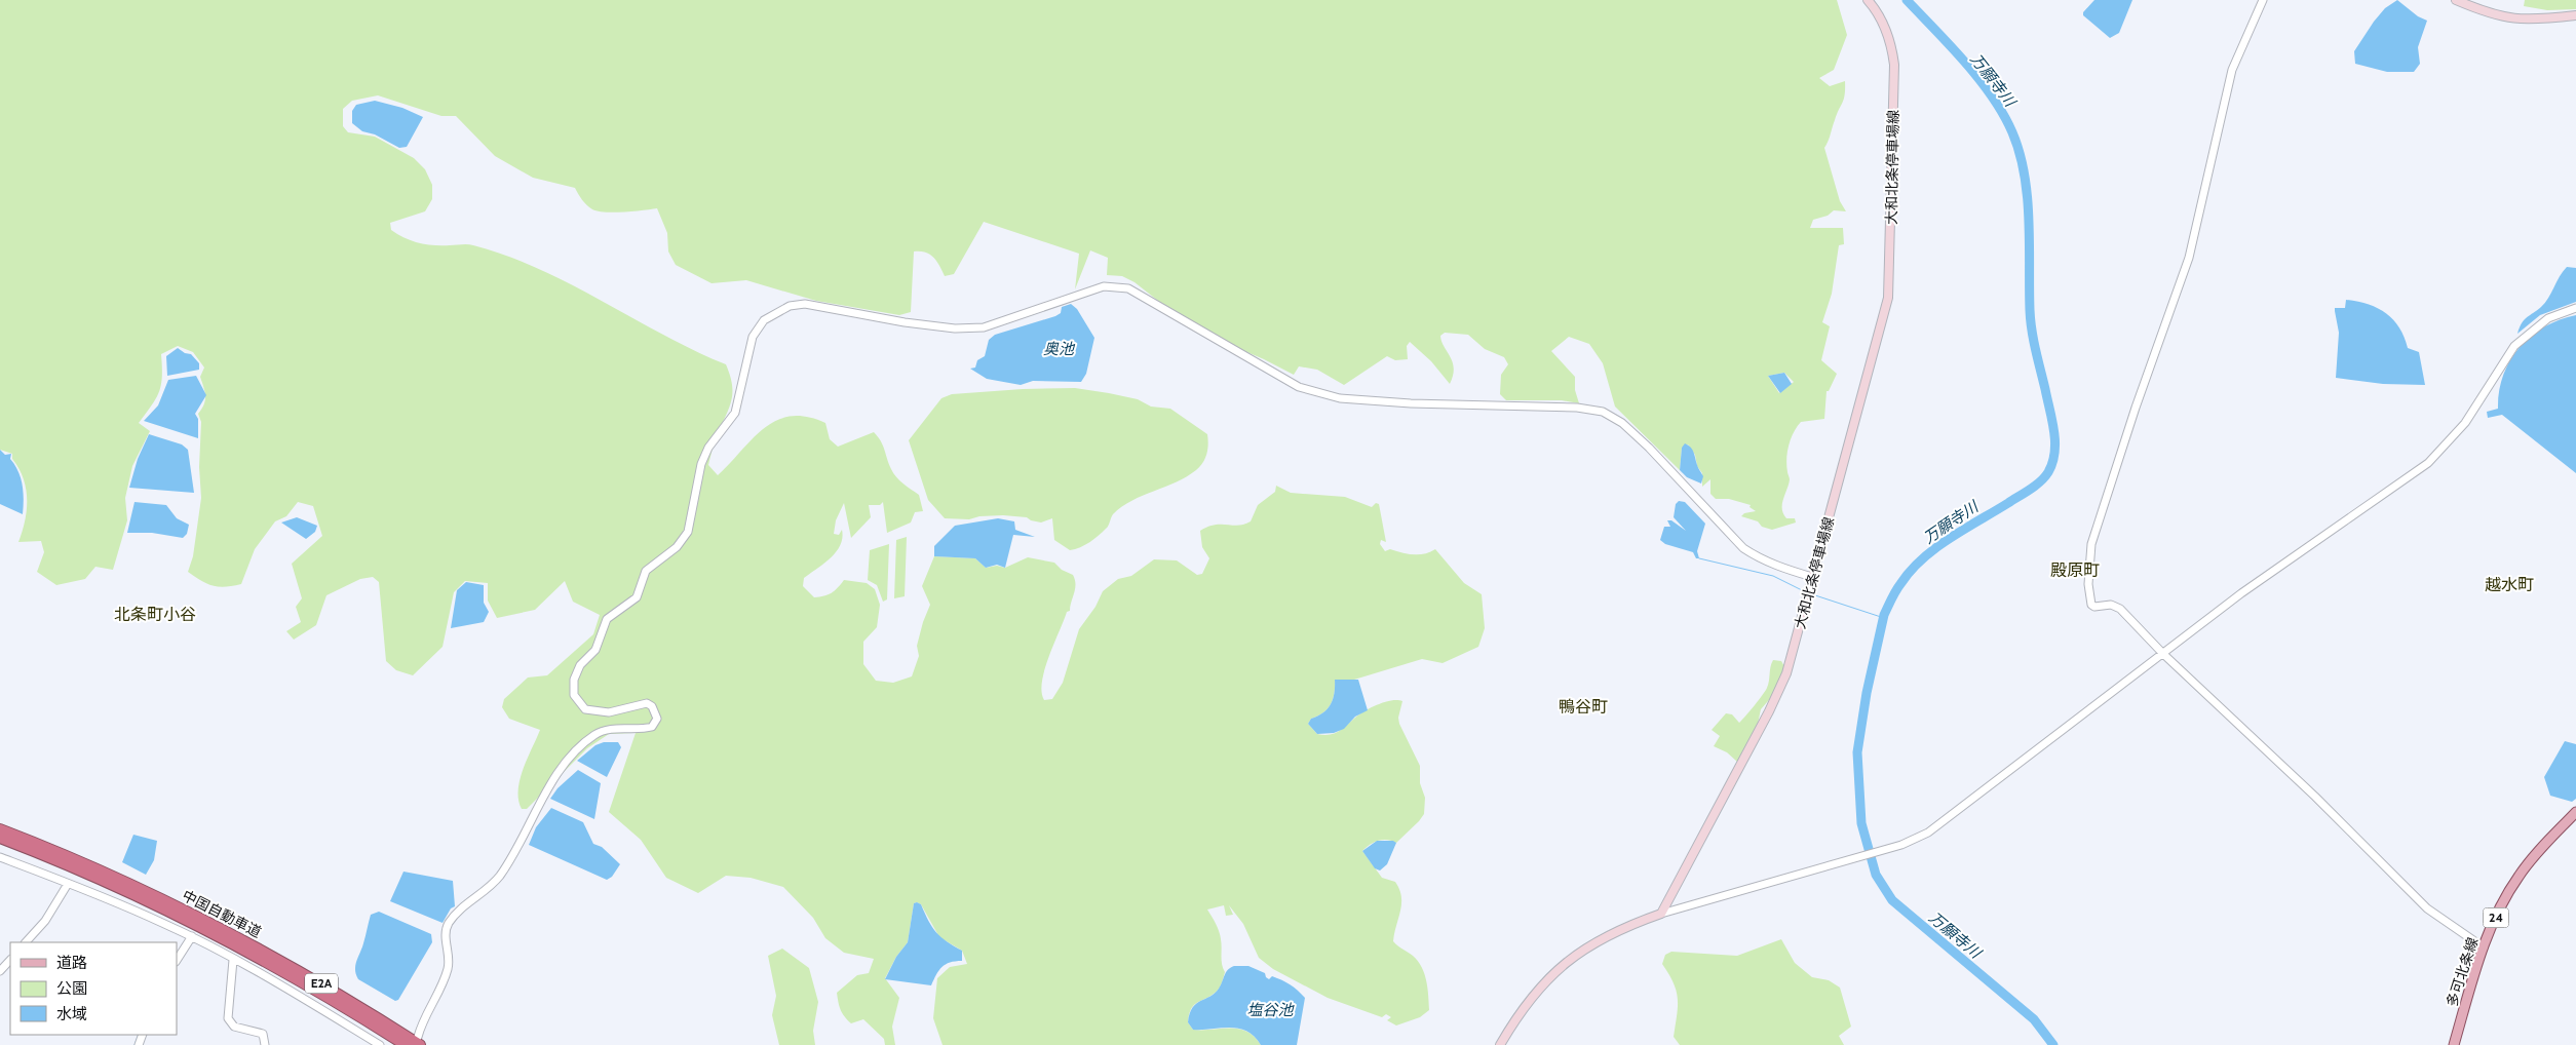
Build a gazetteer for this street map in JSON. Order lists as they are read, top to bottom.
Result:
{
  "streets": {
    "highway": ["中国自動車道", "E2A"],
    "main road": ["大和北条停車場線", "24", "多可北条線"]
  },
  "districts": [
    "殿原町",
    "越水町",
    "北条町小谷",
    "鴨谷町"
  ],
  "water": ["万願寺川", "奥池", "塩谷池"],
  "legend": ["道路", "公園", "水域"]
}
